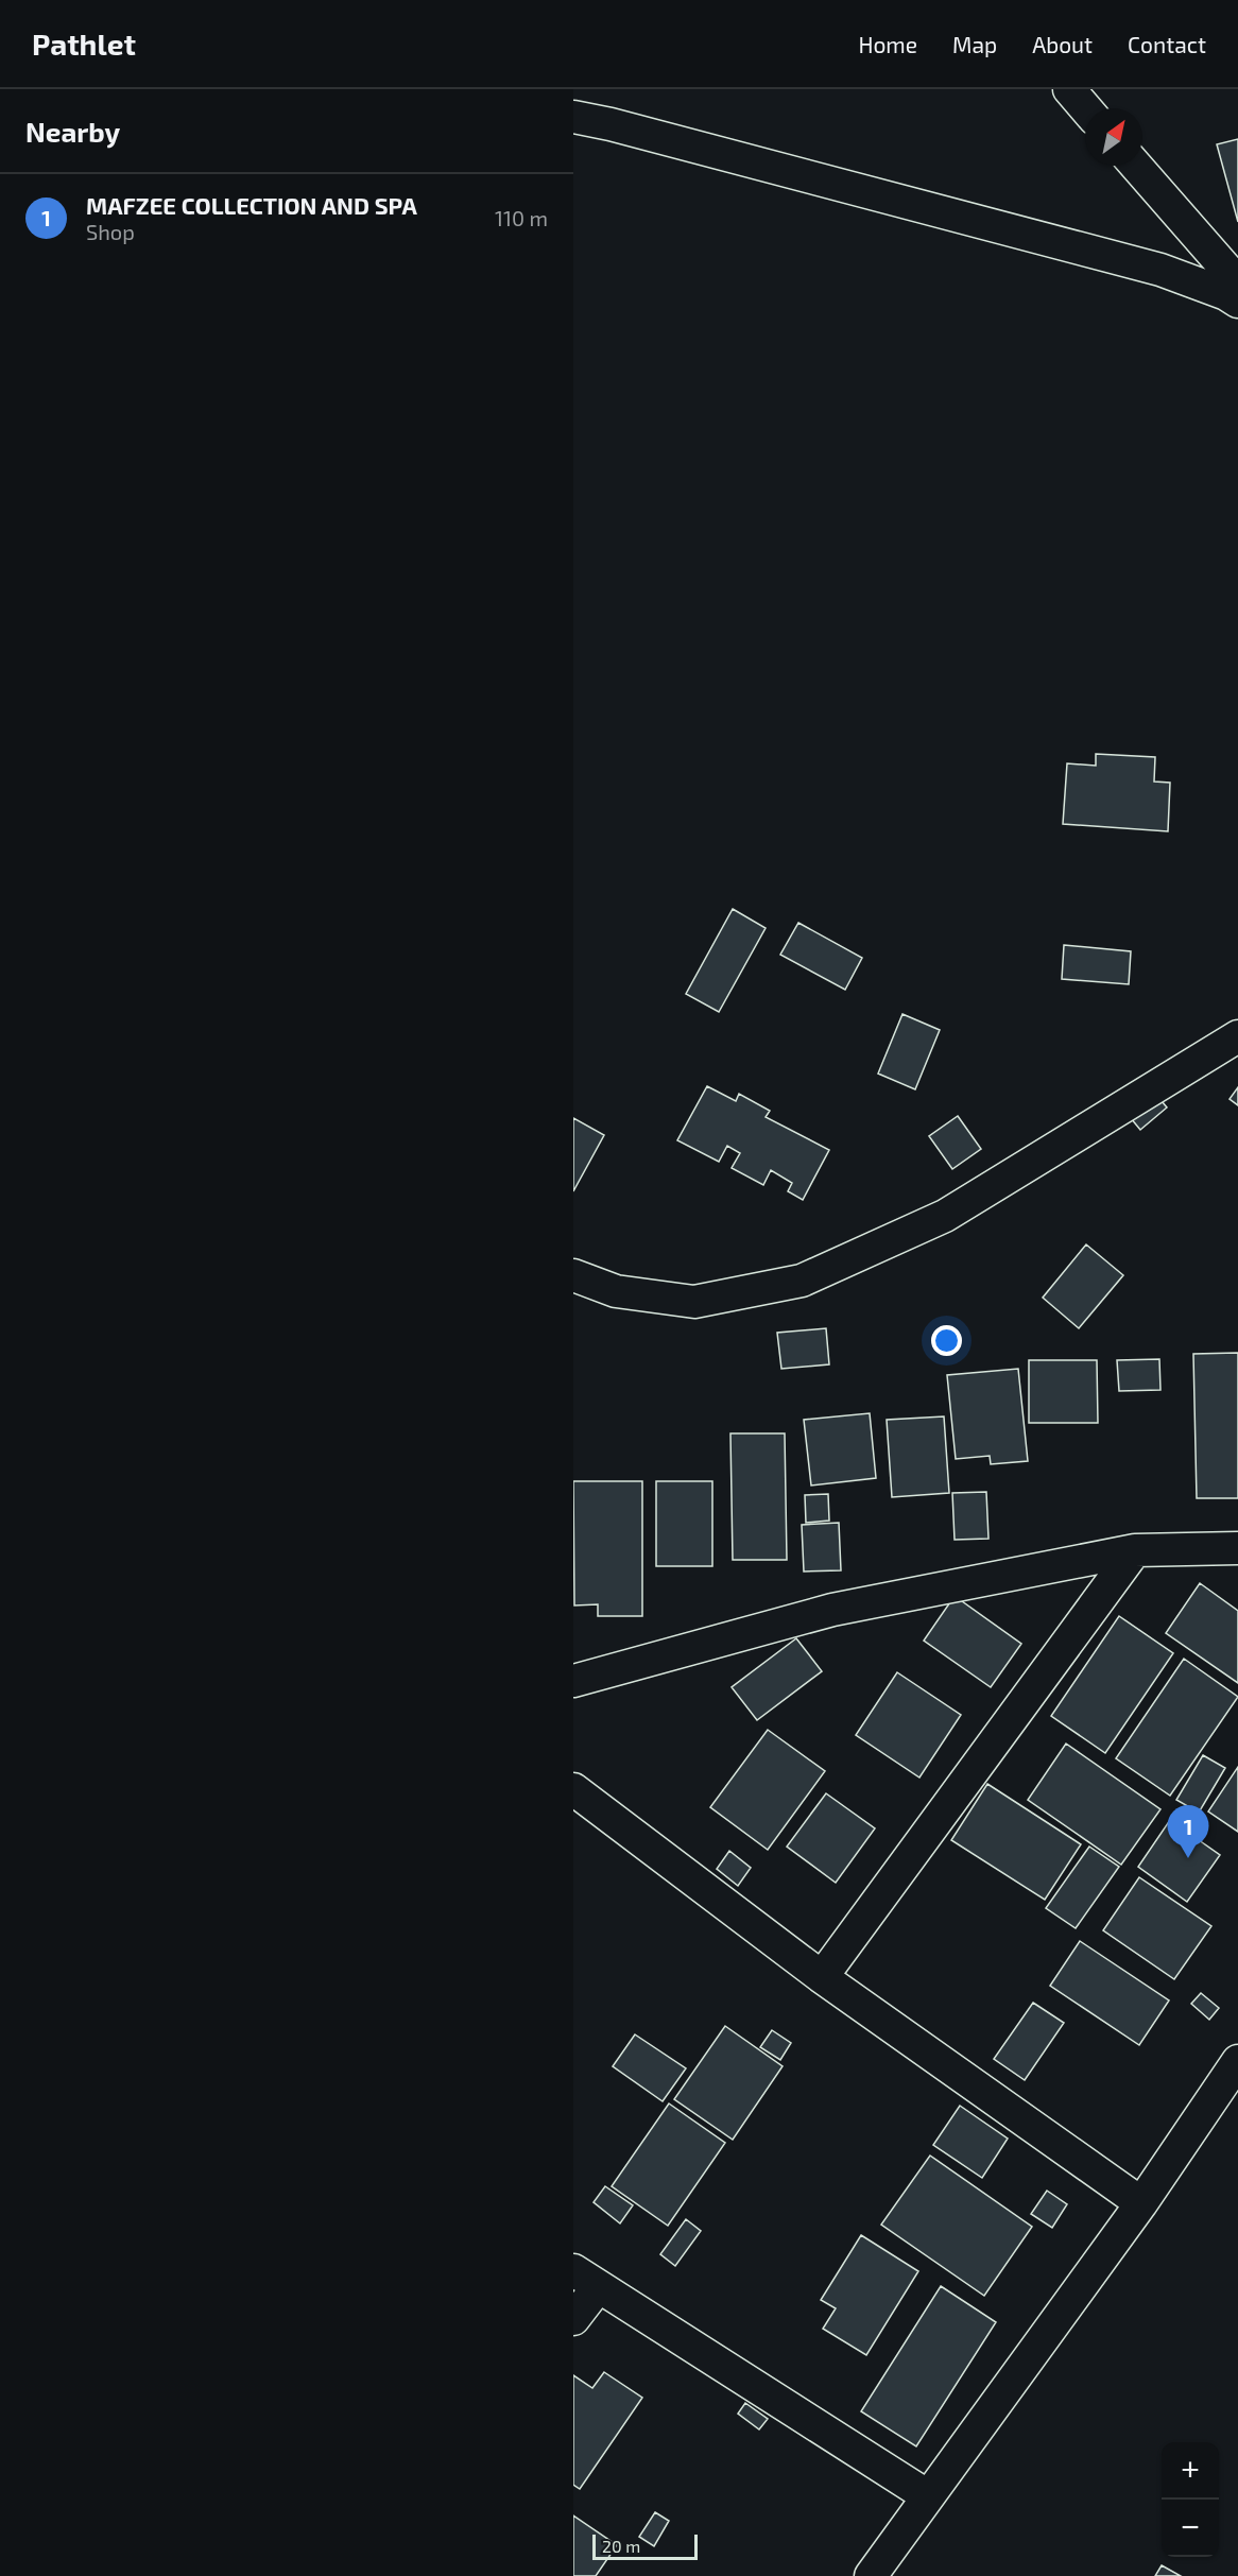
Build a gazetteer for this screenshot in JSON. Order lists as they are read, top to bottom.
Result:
{
  "scale_bar": "20 m",
  "north": "top right",
  "page": {
    "header": "Pathlet",
    "nav": [
      "Home",
      "Map",
      "About",
      "Contact"
    ],
    "heading": "Nearby",
    "list": [
      {
        "mark": "1",
        "name": "MAFZEE COLLECTION AND SPA",
        "note": "Shop",
        "value": "110 m"
      }
    ],
    "pins": "1",
    "map_buttons": ["+", "−"],
    "scale": "20 m"
  }
}
